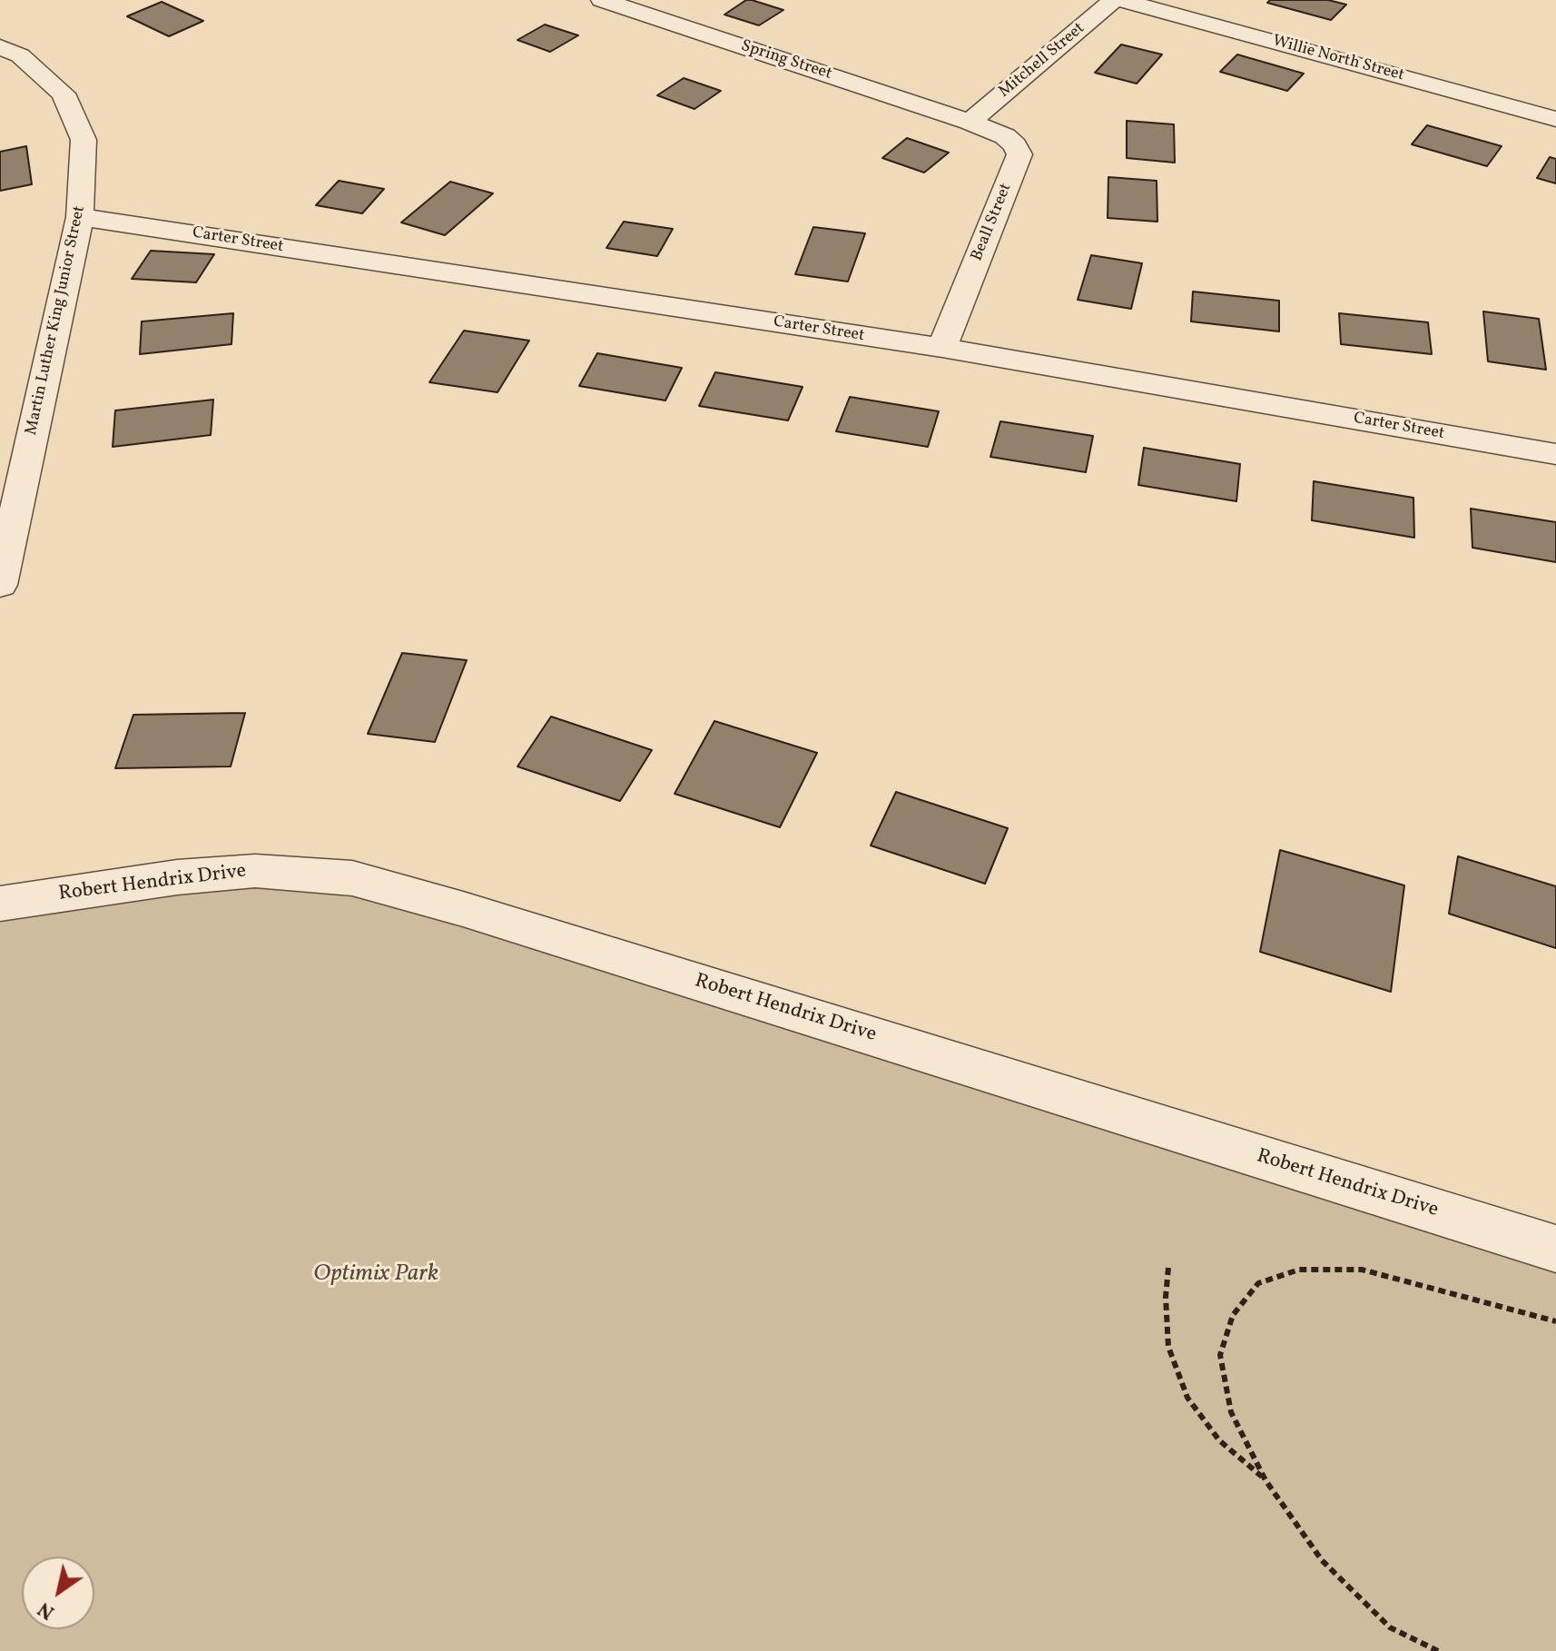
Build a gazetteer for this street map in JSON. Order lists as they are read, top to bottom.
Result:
{
  "streets": {
    "street": [
      "Willie North Street",
      "Spring Street",
      "Mitchell Street",
      "Beall Street",
      "Carter Street",
      "Martin Luther King Junior Street",
      "Robert Hendrix Drive"
    ]
  },
  "crossings": [
    ["Spring Street", "Mitchell Street"],
    ["Spring Street", "Beall Street"],
    ["Mitchell Street", "Beall Street"],
    ["Beall Street", "Carter Street"],
    ["Carter Street", "Martin Luther King Junior Street"]
  ],
  "parks": ["Optimix Park"],
  "north": "bottom left"
}
